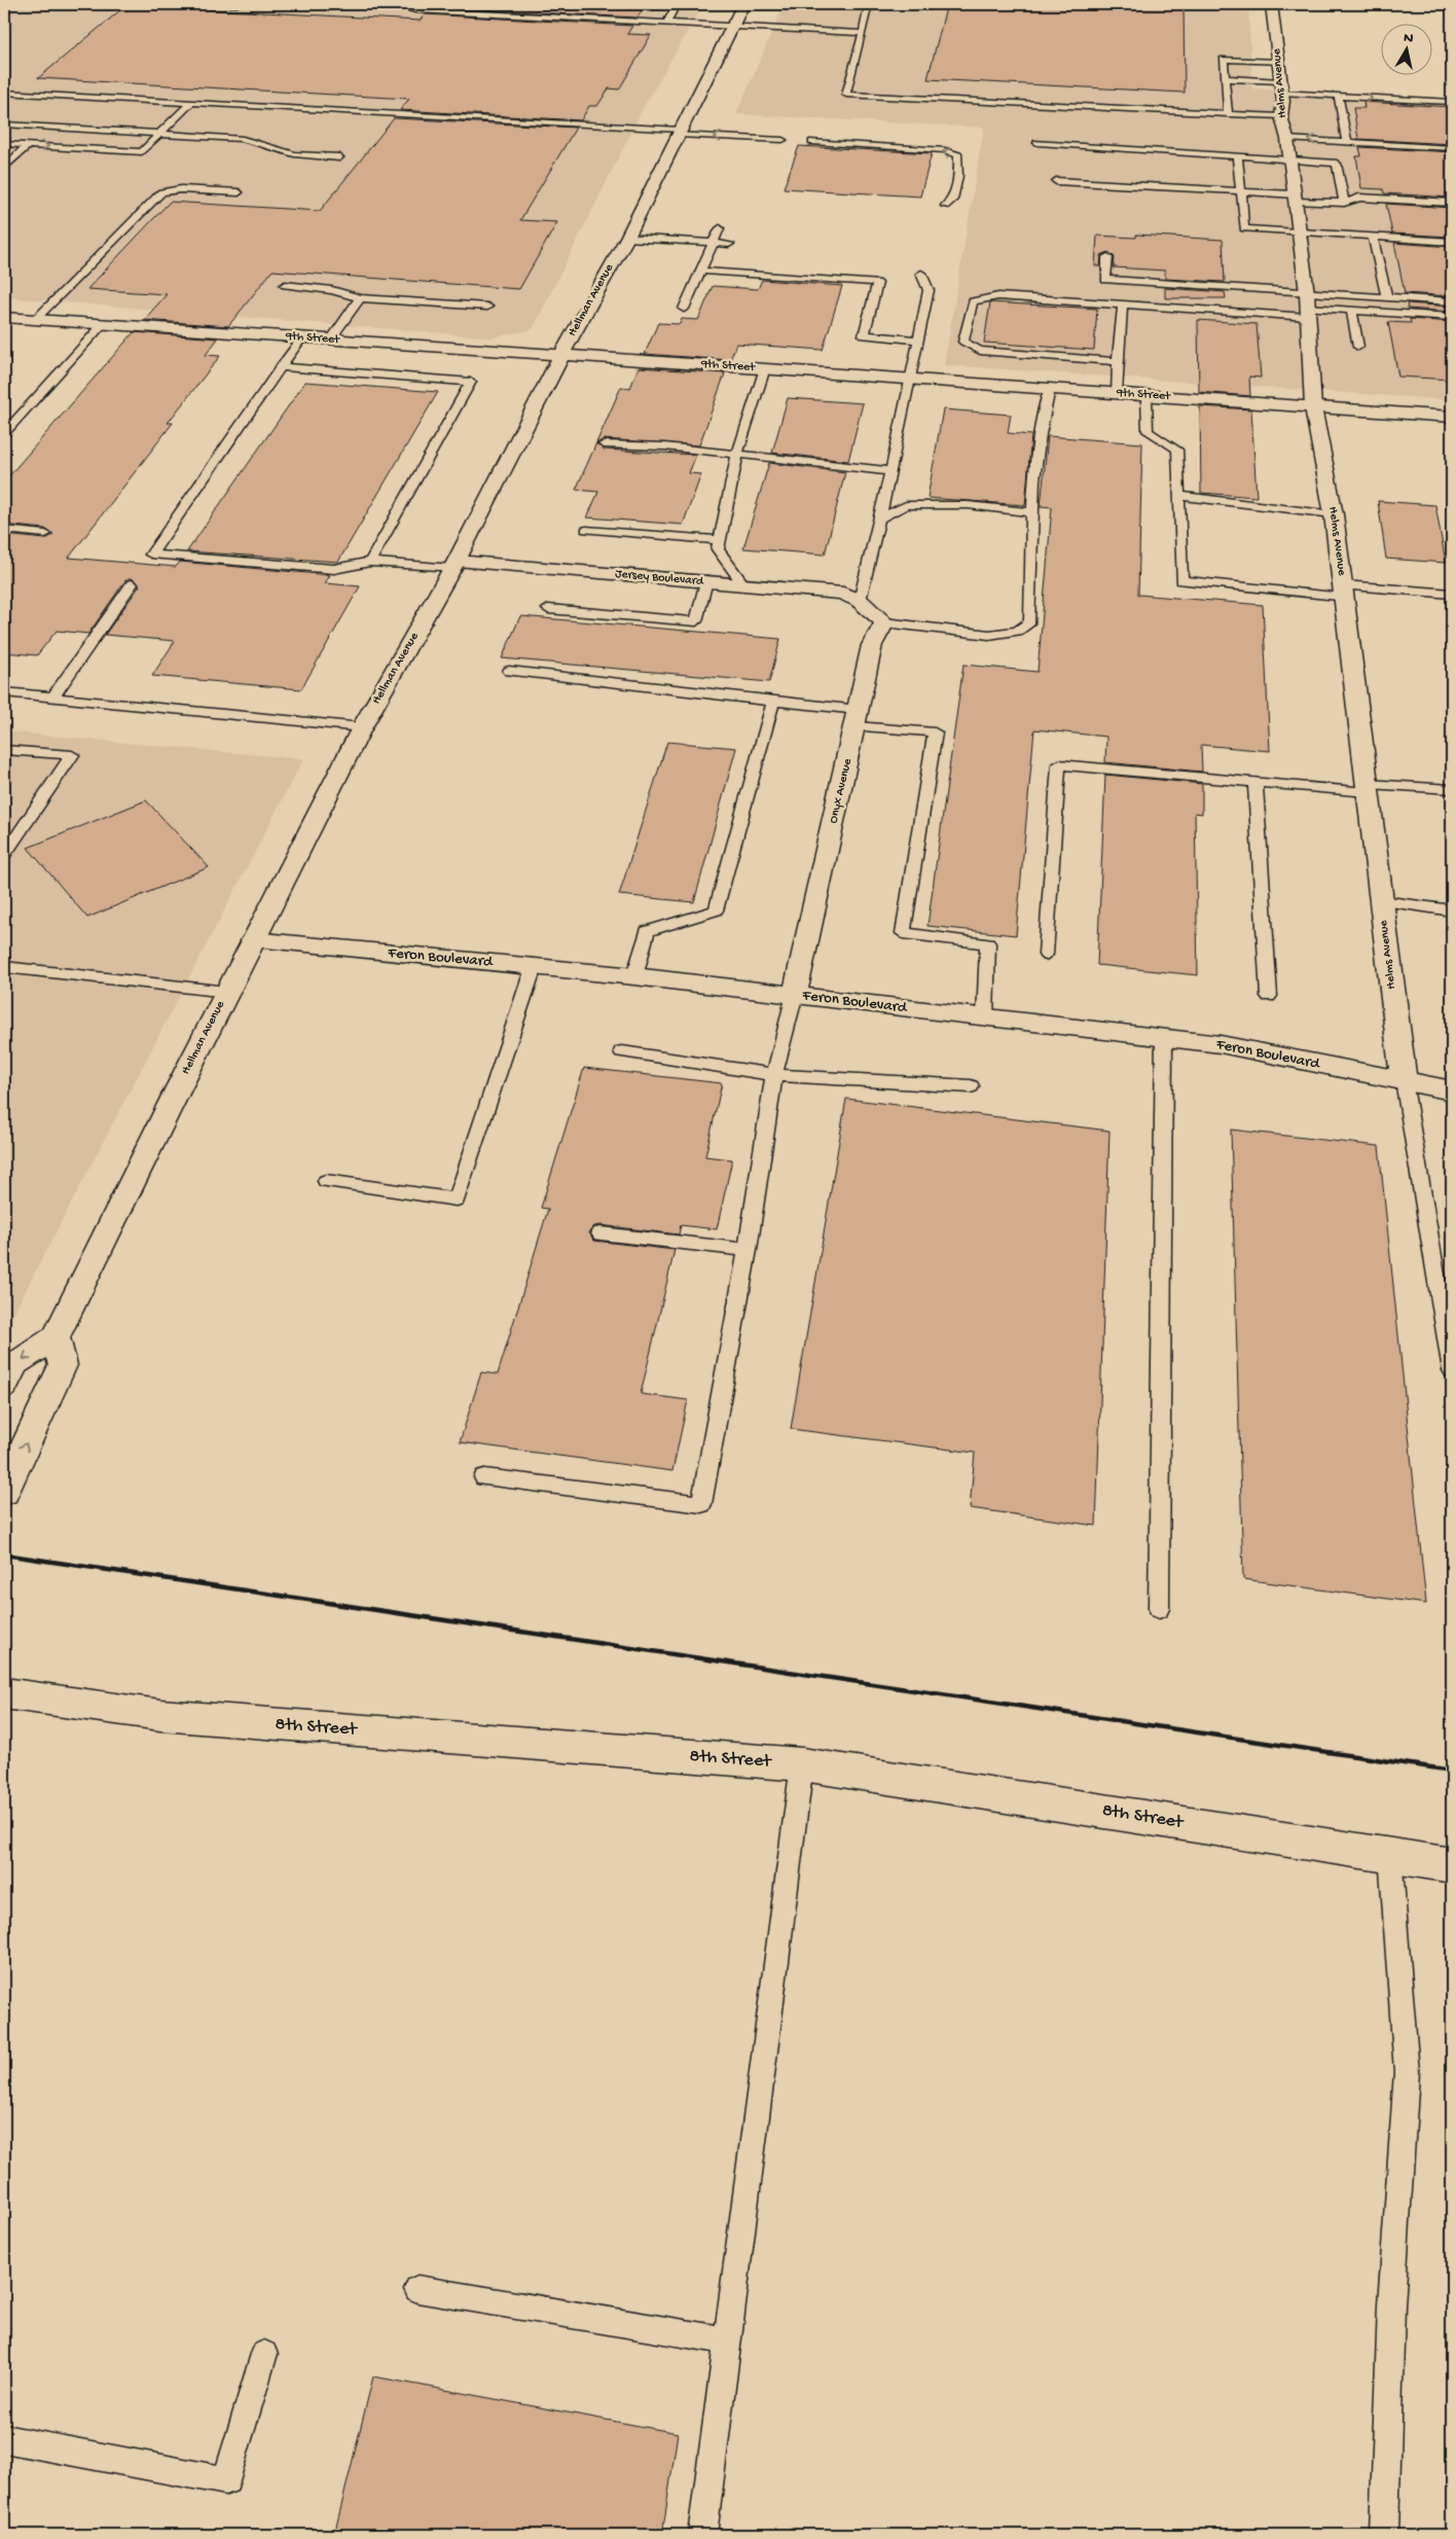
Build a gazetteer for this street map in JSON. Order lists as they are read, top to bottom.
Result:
{
  "streets": {
    "street": [
      "Helms Avenue",
      "Hellman Avenue",
      "9th Street",
      "Jersey Boulevard",
      "Onyx Avenue",
      "Feron Boulevard",
      "8th Street"
    ]
  },
  "crossings": [
    ["Helms Avenue", "9th Street"],
    ["Helms Avenue", "Feron Boulevard"],
    ["Hellman Avenue", "9th Street"],
    ["Hellman Avenue", "Jersey Boulevard"],
    ["Hellman Avenue", "Feron Boulevard"],
    ["Onyx Avenue", "Feron Boulevard"]
  ],
  "north": "top"
}
